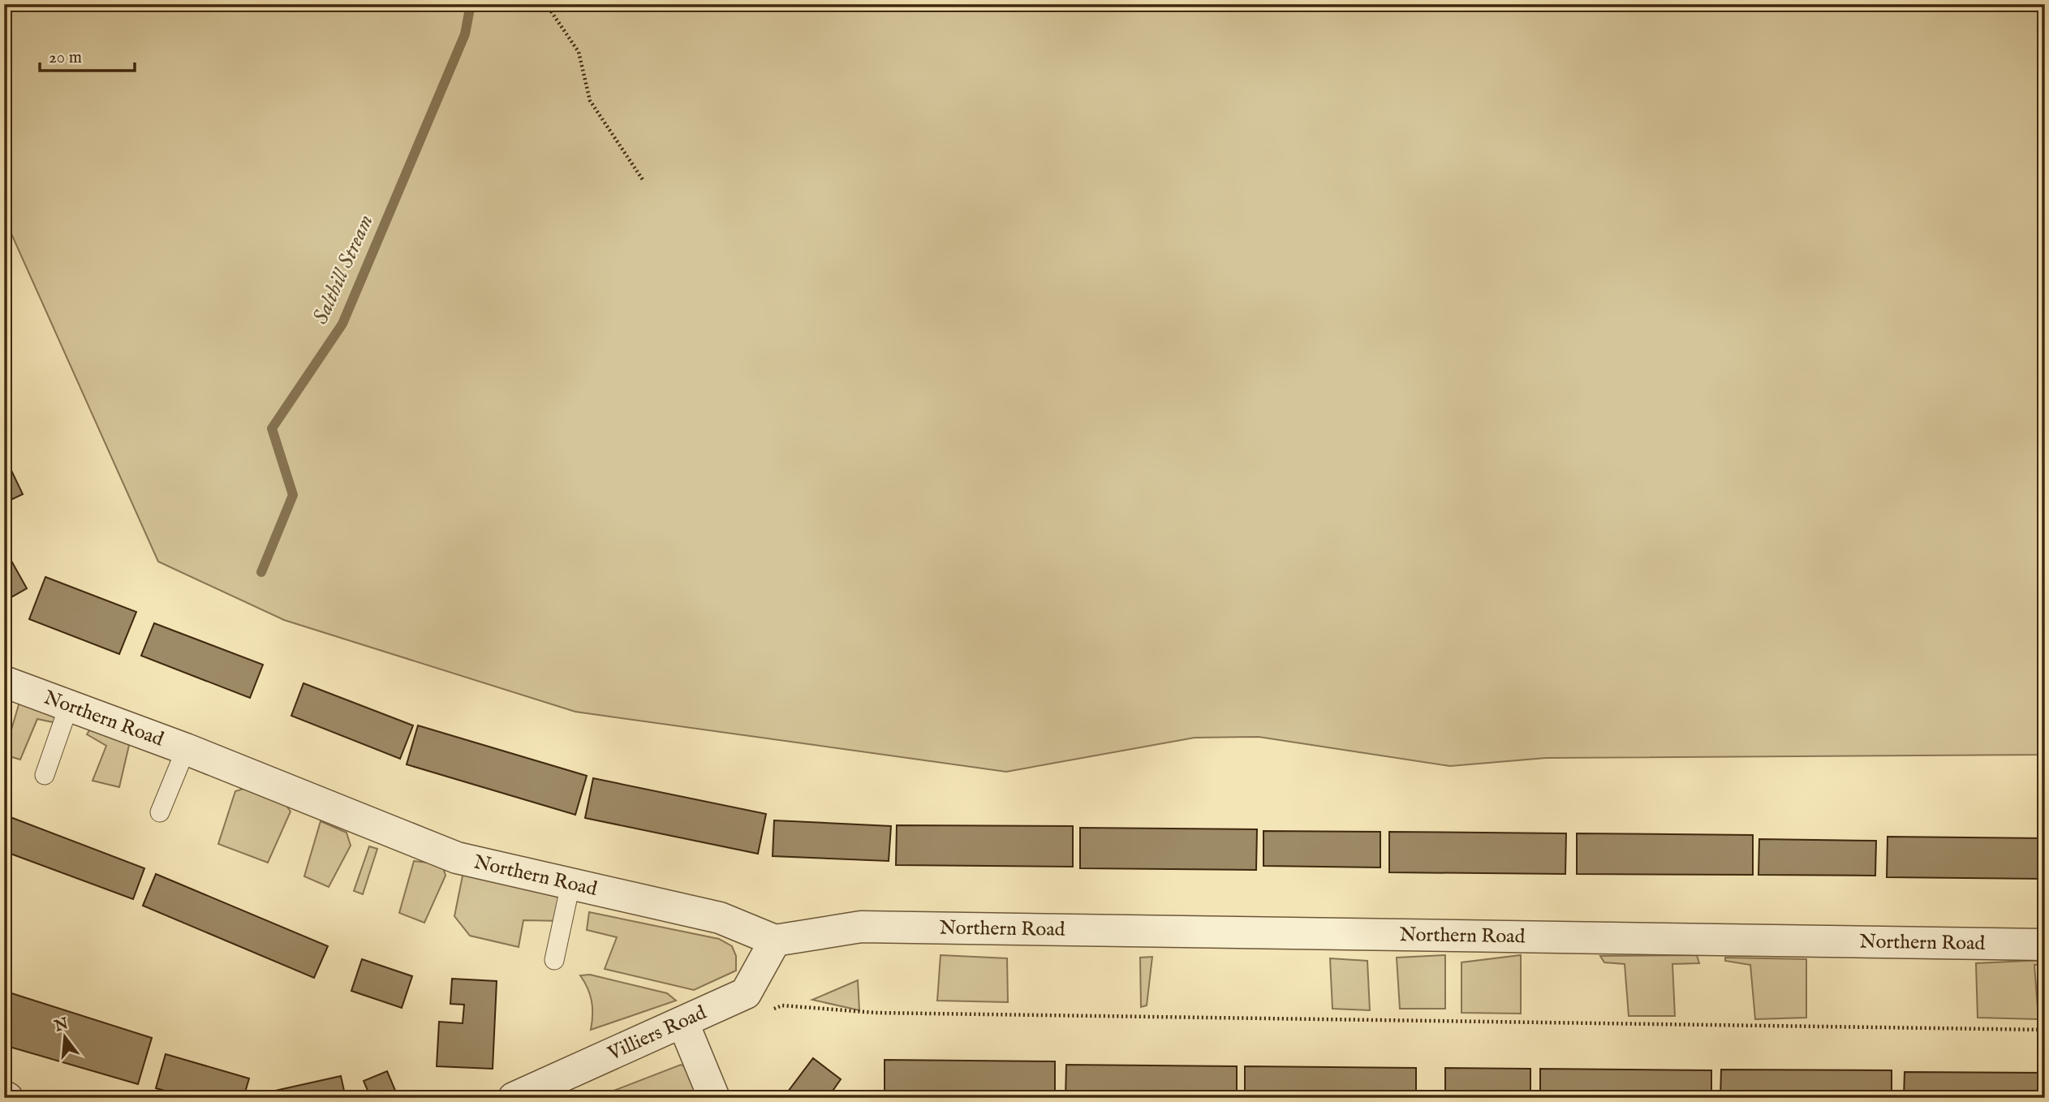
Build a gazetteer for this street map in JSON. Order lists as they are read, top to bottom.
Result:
{
  "streets": {
    "street": ["Northern Road", "Villiers Road"]
  },
  "crossings": [
    ["Northern Road", "Villiers Road"]
  ],
  "water": ["Salthill Stream"],
  "scale_bar": "20 m",
  "north": "top"
}
